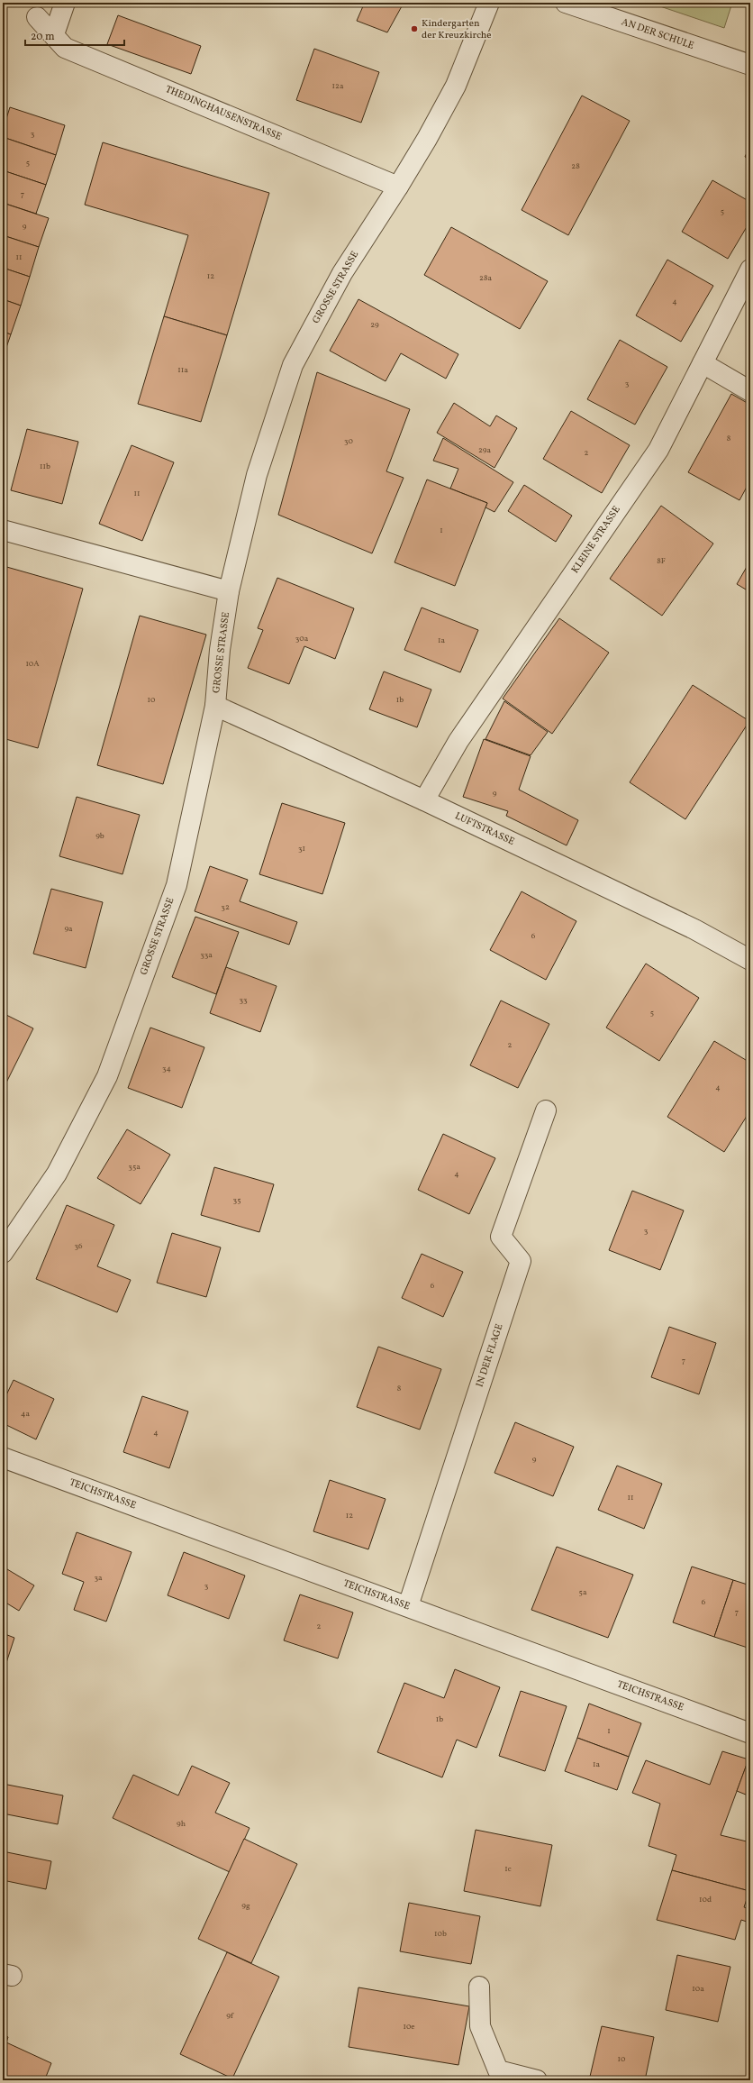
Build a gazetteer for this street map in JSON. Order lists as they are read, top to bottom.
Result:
{
  "streets": {
    "street": [
      "AN DER SCHULE",
      "THEDINGHAUSENSTRASSE",
      "GROSSE STRASSE",
      "KLEINE STRASSE",
      "LUFTSTRASSE",
      "IN DER FLAGE",
      "TEICHSTRASSE"
    ]
  },
  "crossings": [
    ["THEDINGHAUSENSTRASSE", "GROSSE STRASSE"],
    ["GROSSE STRASSE", "LUFTSTRASSE"],
    ["KLEINE STRASSE", "LUFTSTRASSE"],
    ["IN DER FLAGE", "TEICHSTRASSE"]
  ],
  "places": ["Kindergarten der Kreuzkirche"],
  "house_numbers": [
    "12a",
    "3",
    "5",
    "28",
    "7",
    "5",
    "9",
    "11",
    "12",
    "28a",
    "4",
    "29",
    "11a",
    "3",
    "8",
    "30",
    "29a",
    "2",
    "11b",
    "11",
    "1",
    "8F",
    "30a",
    "1a",
    "10A",
    "10",
    "1b",
    "9",
    "9b",
    "31",
    "32",
    "9a",
    "6",
    "33a",
    "33",
    "5",
    "2",
    "34",
    "4",
    "35a",
    "4",
    "35",
    "3",
    "36",
    "6",
    "7",
    "8",
    "4a",
    "4",
    "9",
    "11",
    "12",
    "3a",
    "3",
    "5a",
    "6",
    "7",
    "2",
    "1b",
    "1",
    "1a",
    "9h",
    "1c",
    "10d",
    "9g",
    "10b",
    "10a",
    "9f",
    "10e",
    "10"
  ],
  "scale_bar": "20 m"
}
